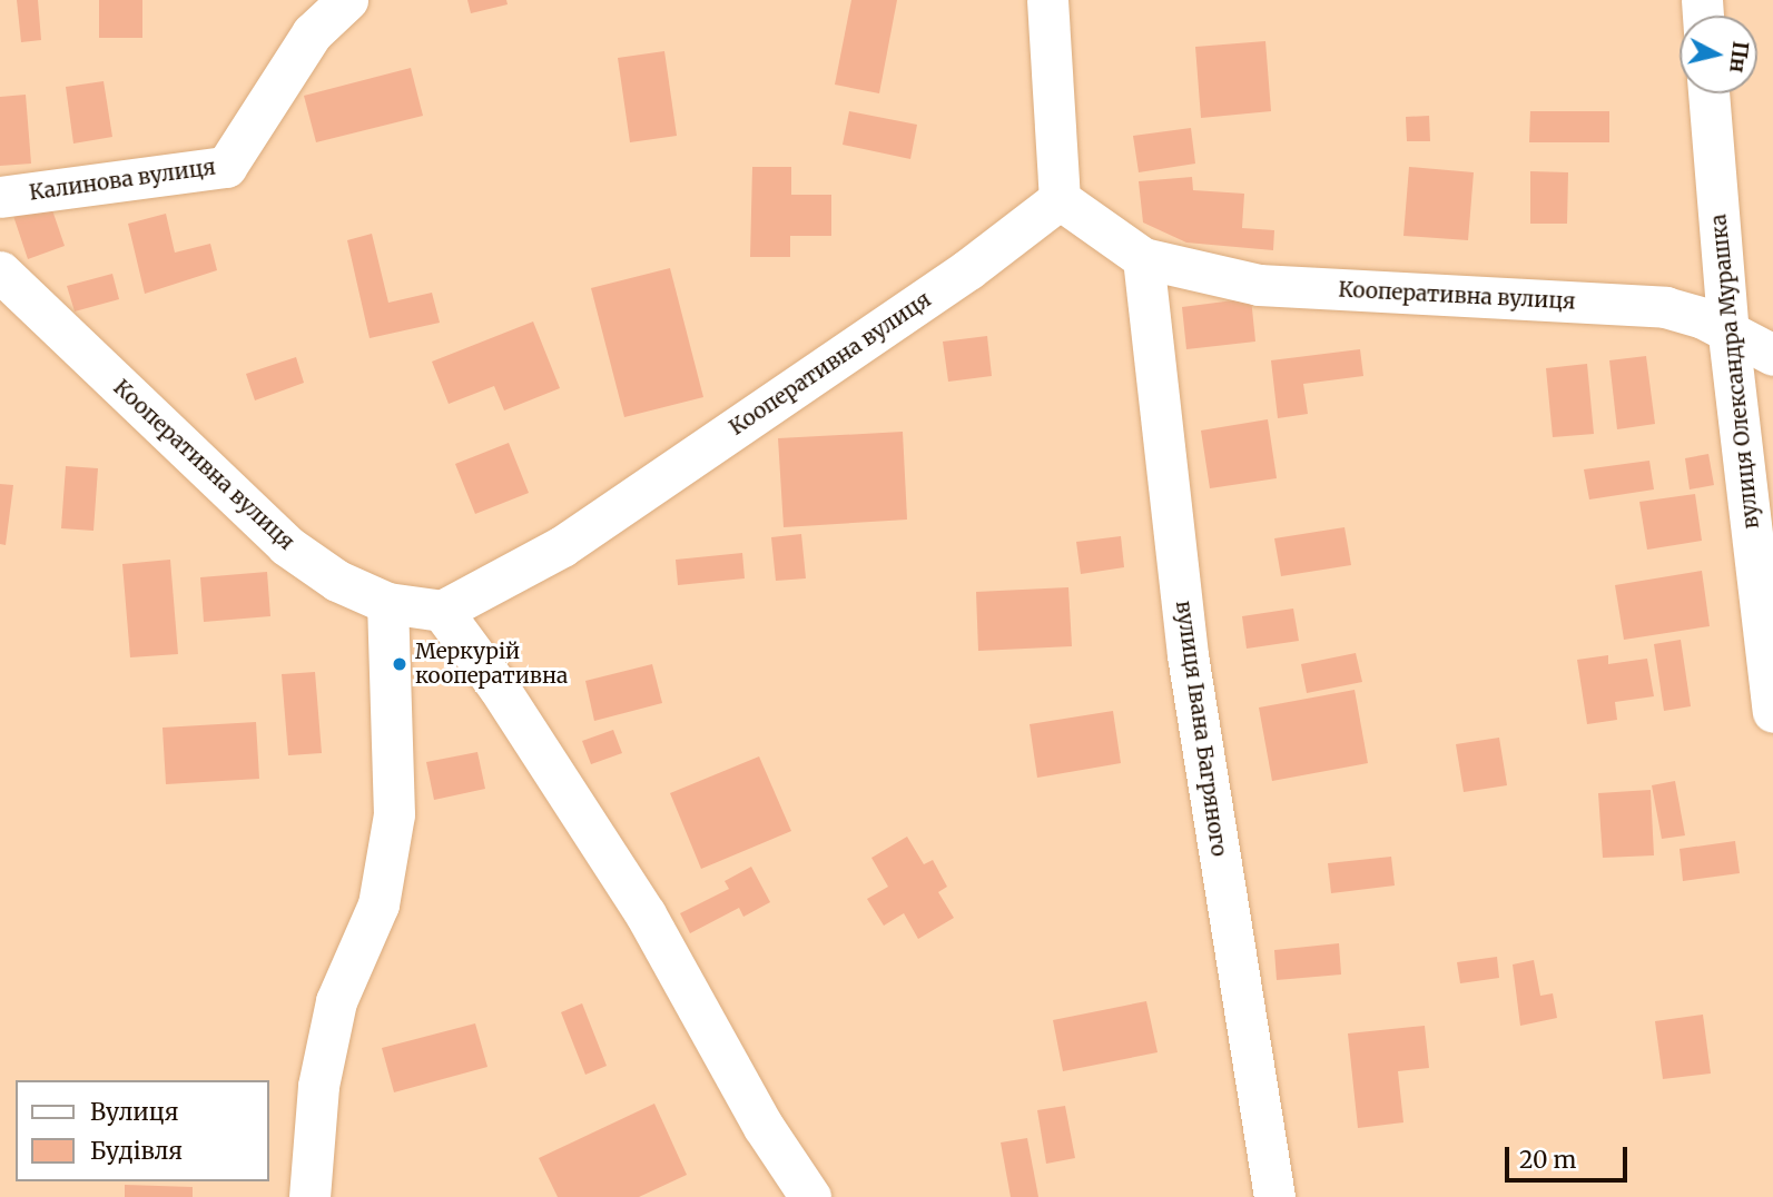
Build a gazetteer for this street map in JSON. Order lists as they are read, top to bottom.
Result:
{
  "streets": {
    "street": [
      "Калинова вулиця",
      "Кооперативна вулиця",
      "вулиця Олександра Мурашка",
      "вулиця Івана Багряного"
    ]
  },
  "crossings": [
    ["Кооперативна вулиця", "вулиця Олександра Мурашка"],
    ["Кооперативна вулиця", "вулиця Івана Багряного"]
  ],
  "places": ["Меркурій кооперативна"],
  "legend": ["Вулиця", "Будівля"],
  "scale_bar": "20 m",
  "north": "right"
}
